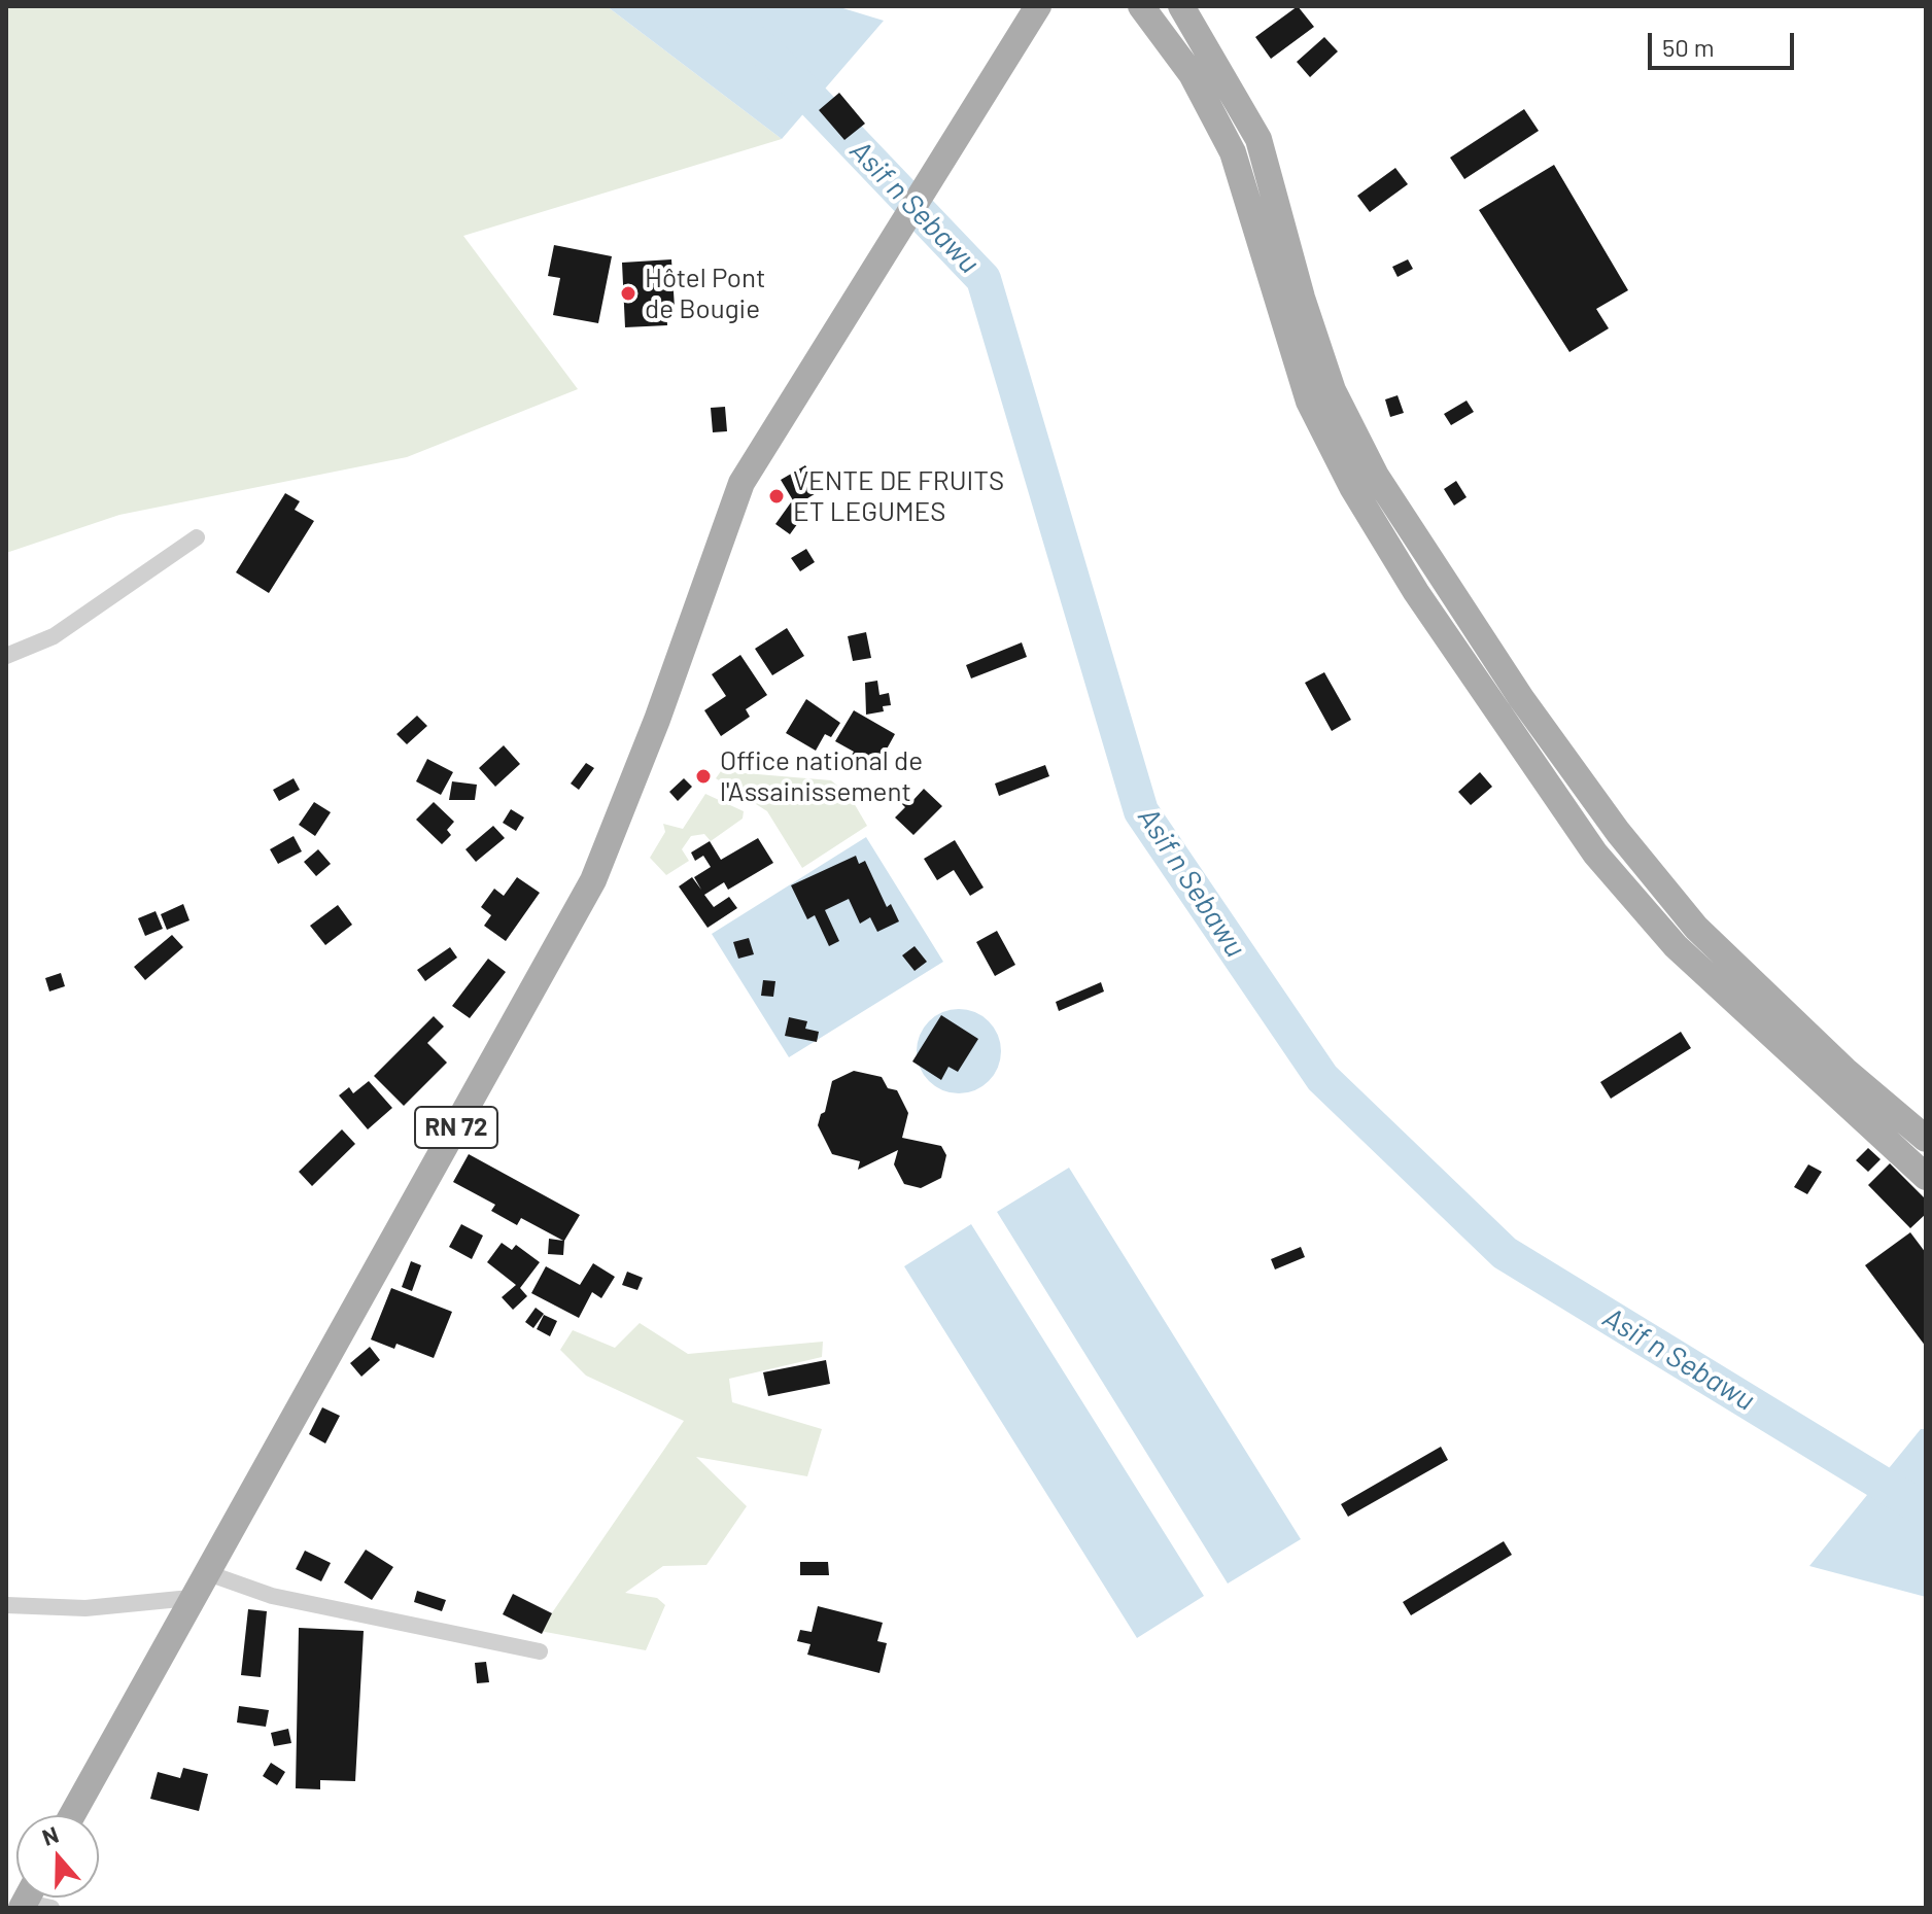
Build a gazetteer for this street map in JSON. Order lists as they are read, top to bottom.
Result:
{
  "streets": {
    "main road": ["RN 72"]
  },
  "water": ["Asif n Sebawu"],
  "places": ["Hôtel Pont de Bougie", "VENTE DE FRUITS ET LEGUMES", "Office national de l'Assainissement"],
  "scale_bar": "50 m",
  "north": "top"
}
